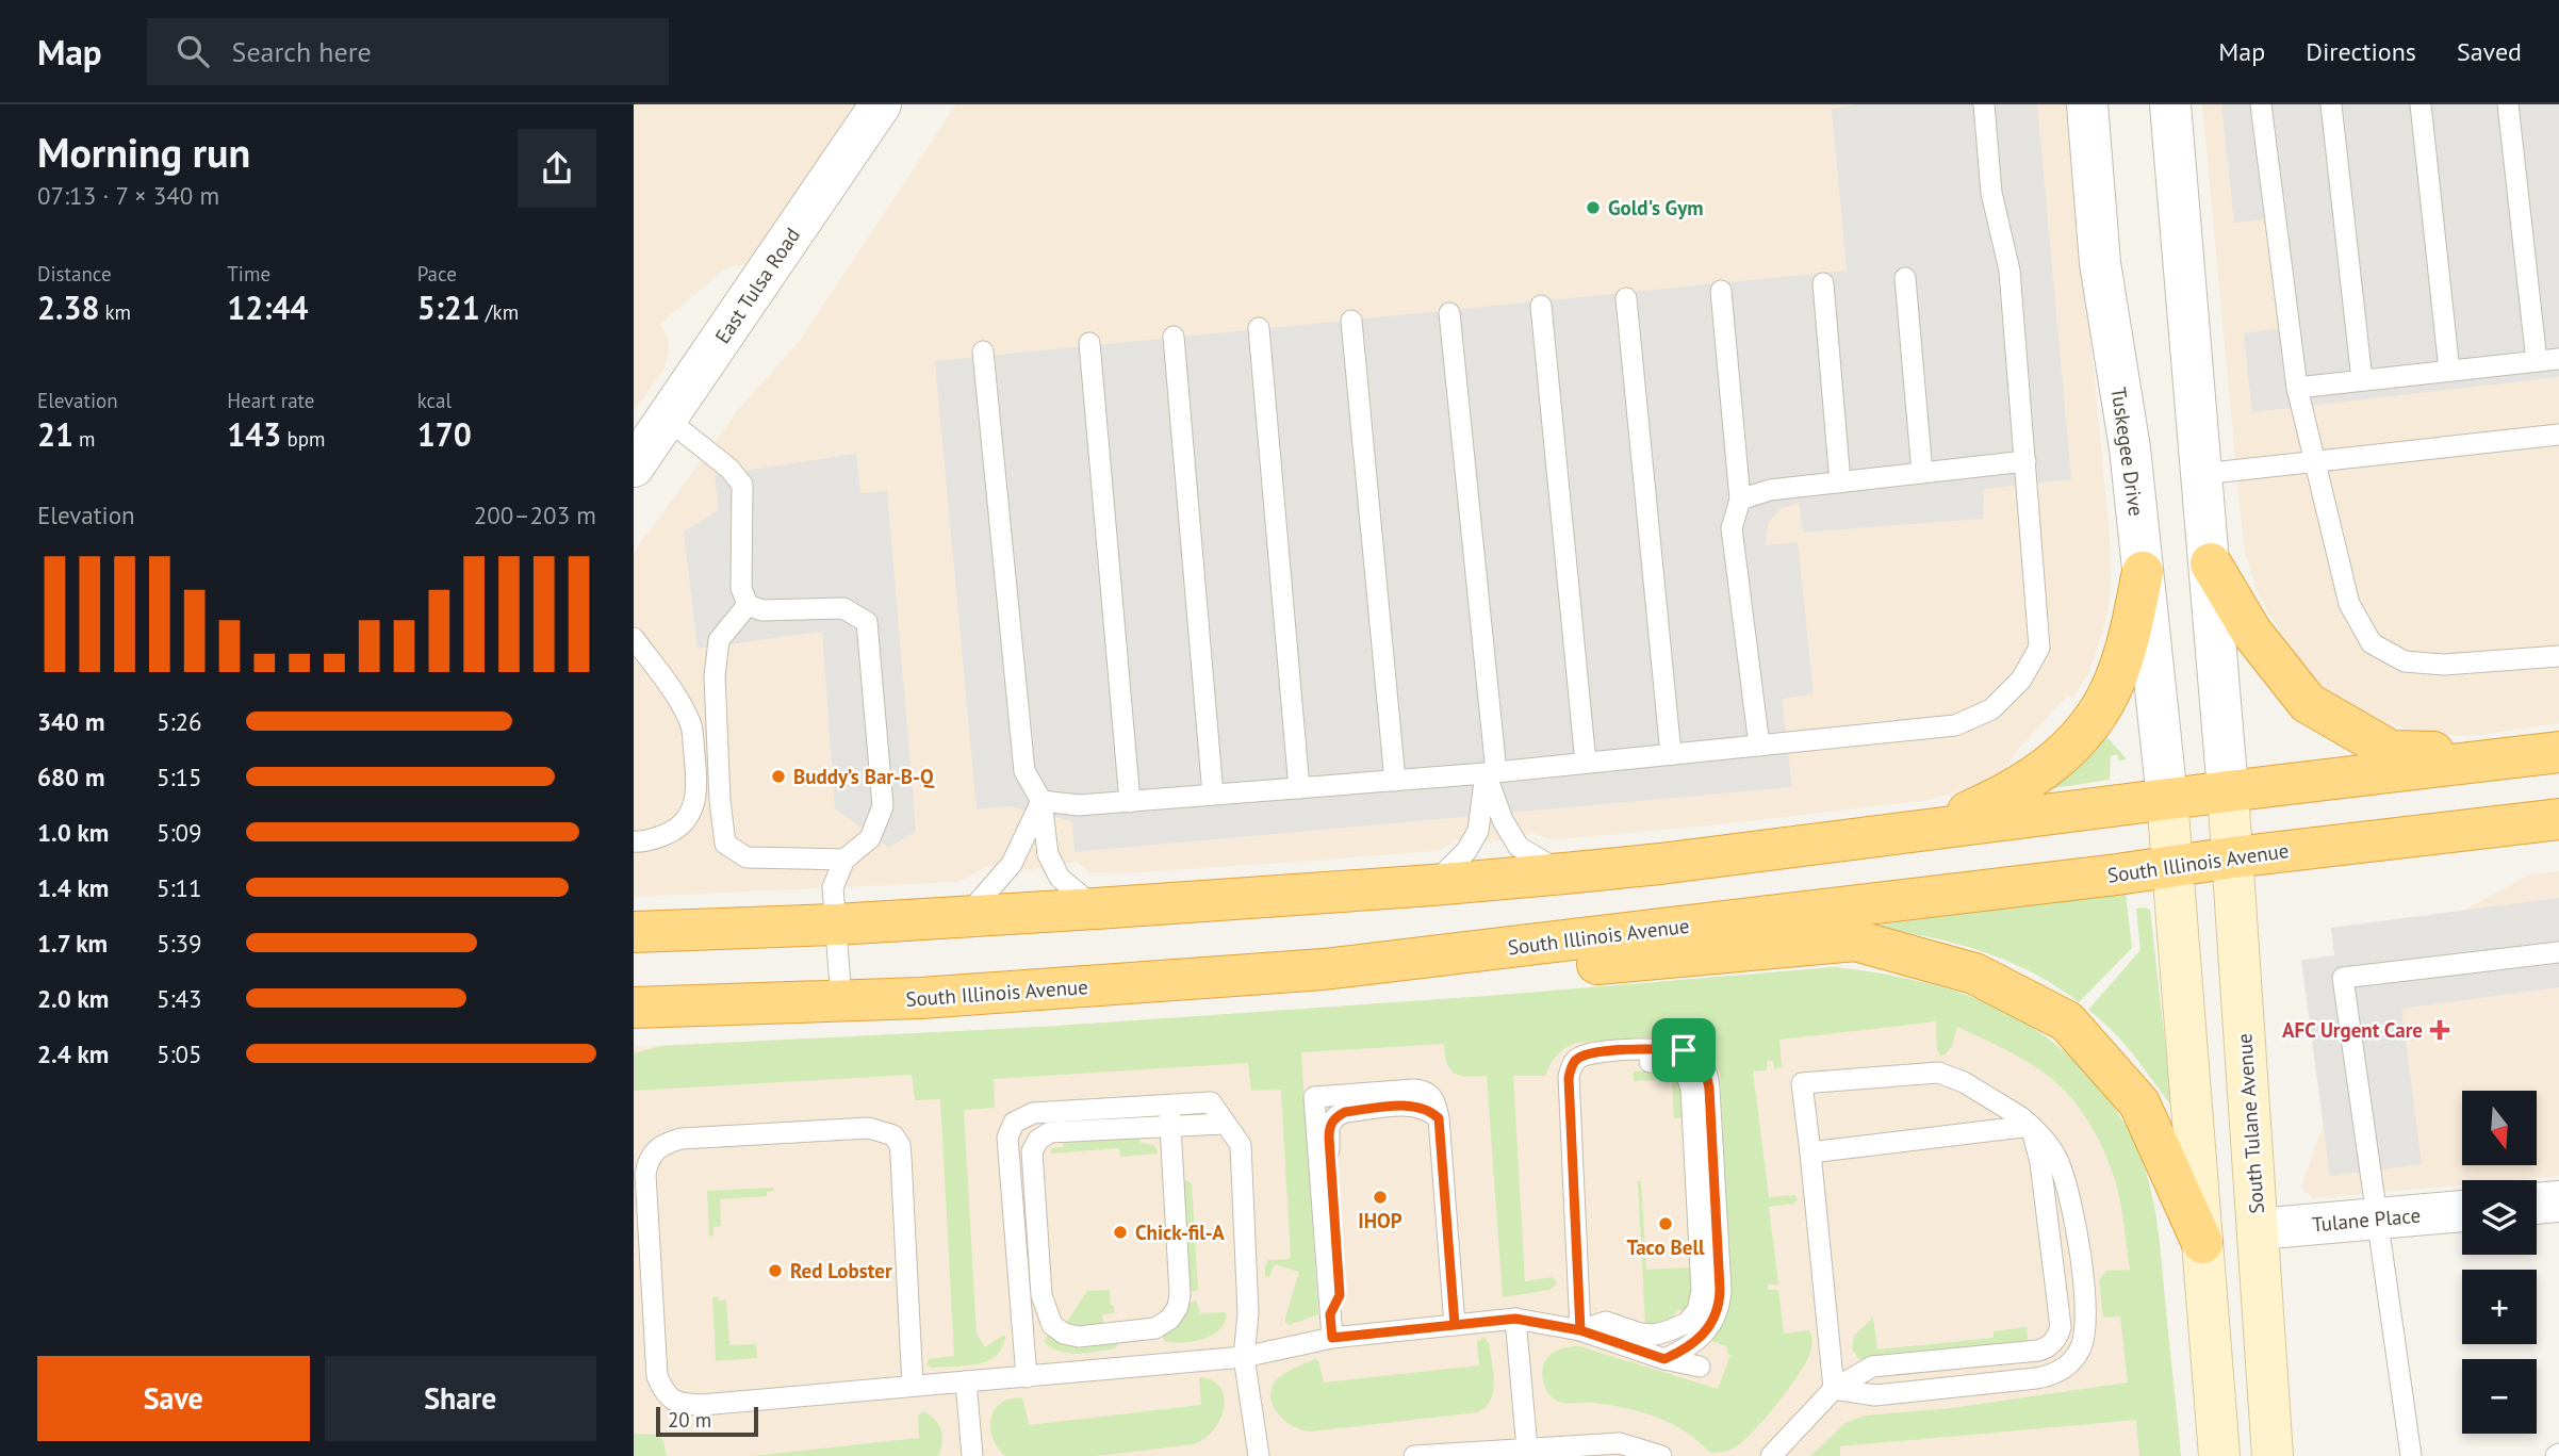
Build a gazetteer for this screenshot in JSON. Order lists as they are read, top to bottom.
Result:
{
  "streets": {
    "highway": ["South Illinois Avenue"],
    "main road": ["South Tulane Avenue"],
    "street": ["East Tulsa Road", "Tuskegee Drive", "Tulane Place"]
  },
  "crossings": [
    ["South Illinois Avenue", "South Tulane Avenue"],
    ["South Tulane Avenue", "Tulane Place"]
  ],
  "places": {
    "other": [
      "Gold's Gym",
      "Buddy’s Bar-B-Q",
      "IHOP",
      "Taco Bell",
      "Chick-fil-A",
      "Red Lobster"
    ],
    "health": ["AFC Urgent Care"]
  },
  "scale_bar": "20 m",
  "north": "bottom",
  "page": {
    "header": "Map",
    "search": "Search here",
    "nav": ["Map", "Directions", "Saved"],
    "heading": ["Morning run", "07:13 · 7 × 340 m"],
    "stats": [
      ["Distance", "2.38 km"],
      ["Time", "12:44"],
      ["Pace", "5:21 /km"],
      ["Elevation", "21 m"],
      ["Heart rate", "143 bpm"],
      ["kcal", "170"]
    ],
    "chart": ["Elevation", "200–203 m"],
    "list": [
      {
        "name": "340 m",
        "note": "5:26"
      },
      {
        "name": "680 m",
        "note": "5:15"
      },
      {
        "name": "1.0 km",
        "note": "5:09"
      },
      {
        "name": "1.4 km",
        "note": "5:11"
      },
      {
        "name": "1.7 km",
        "note": "5:39"
      },
      {
        "name": "2.0 km",
        "note": "5:43"
      },
      {
        "name": "2.4 km",
        "note": "5:05"
      }
    ],
    "map_buttons": ["+", "−"],
    "buttons": ["Save", "Share"],
    "scale": "20 m"
  }
}
